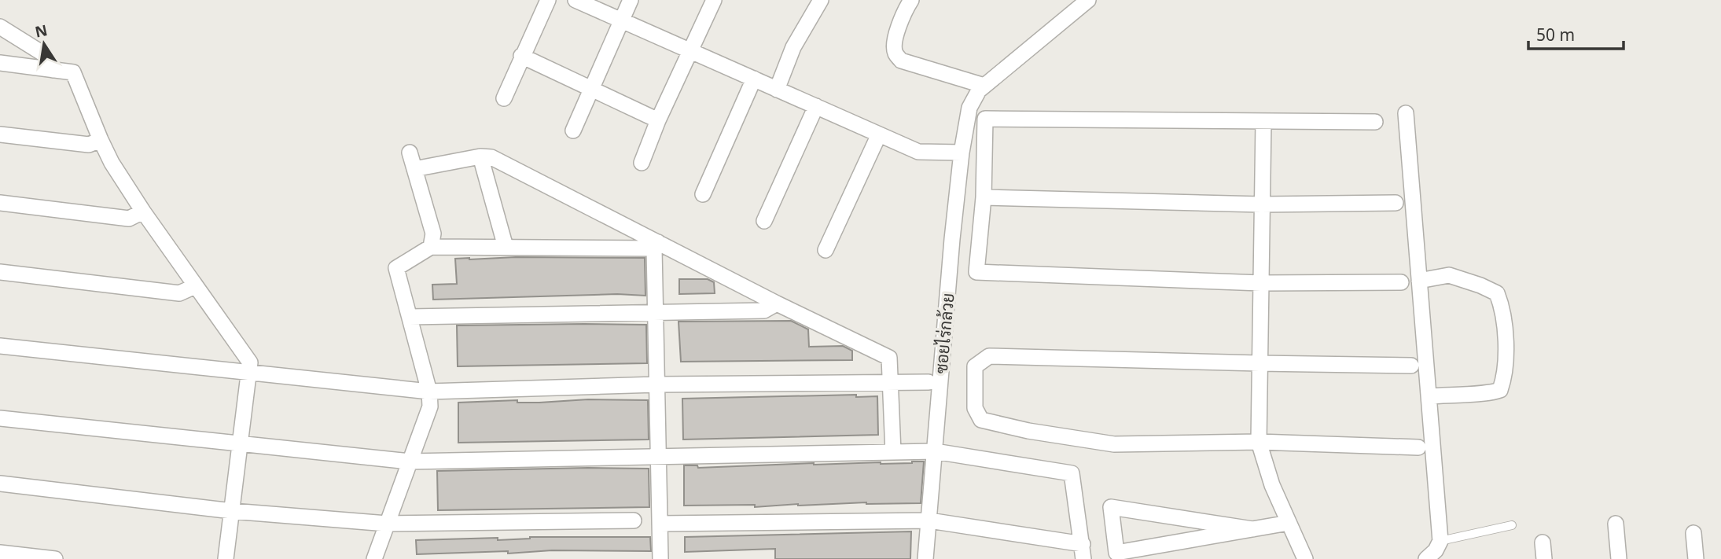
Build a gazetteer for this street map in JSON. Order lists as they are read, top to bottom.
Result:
{
  "streets": {
    "street": ["ซอยไร่กล้วย"]
  },
  "scale_bar": "50 m",
  "north": "top"
}
